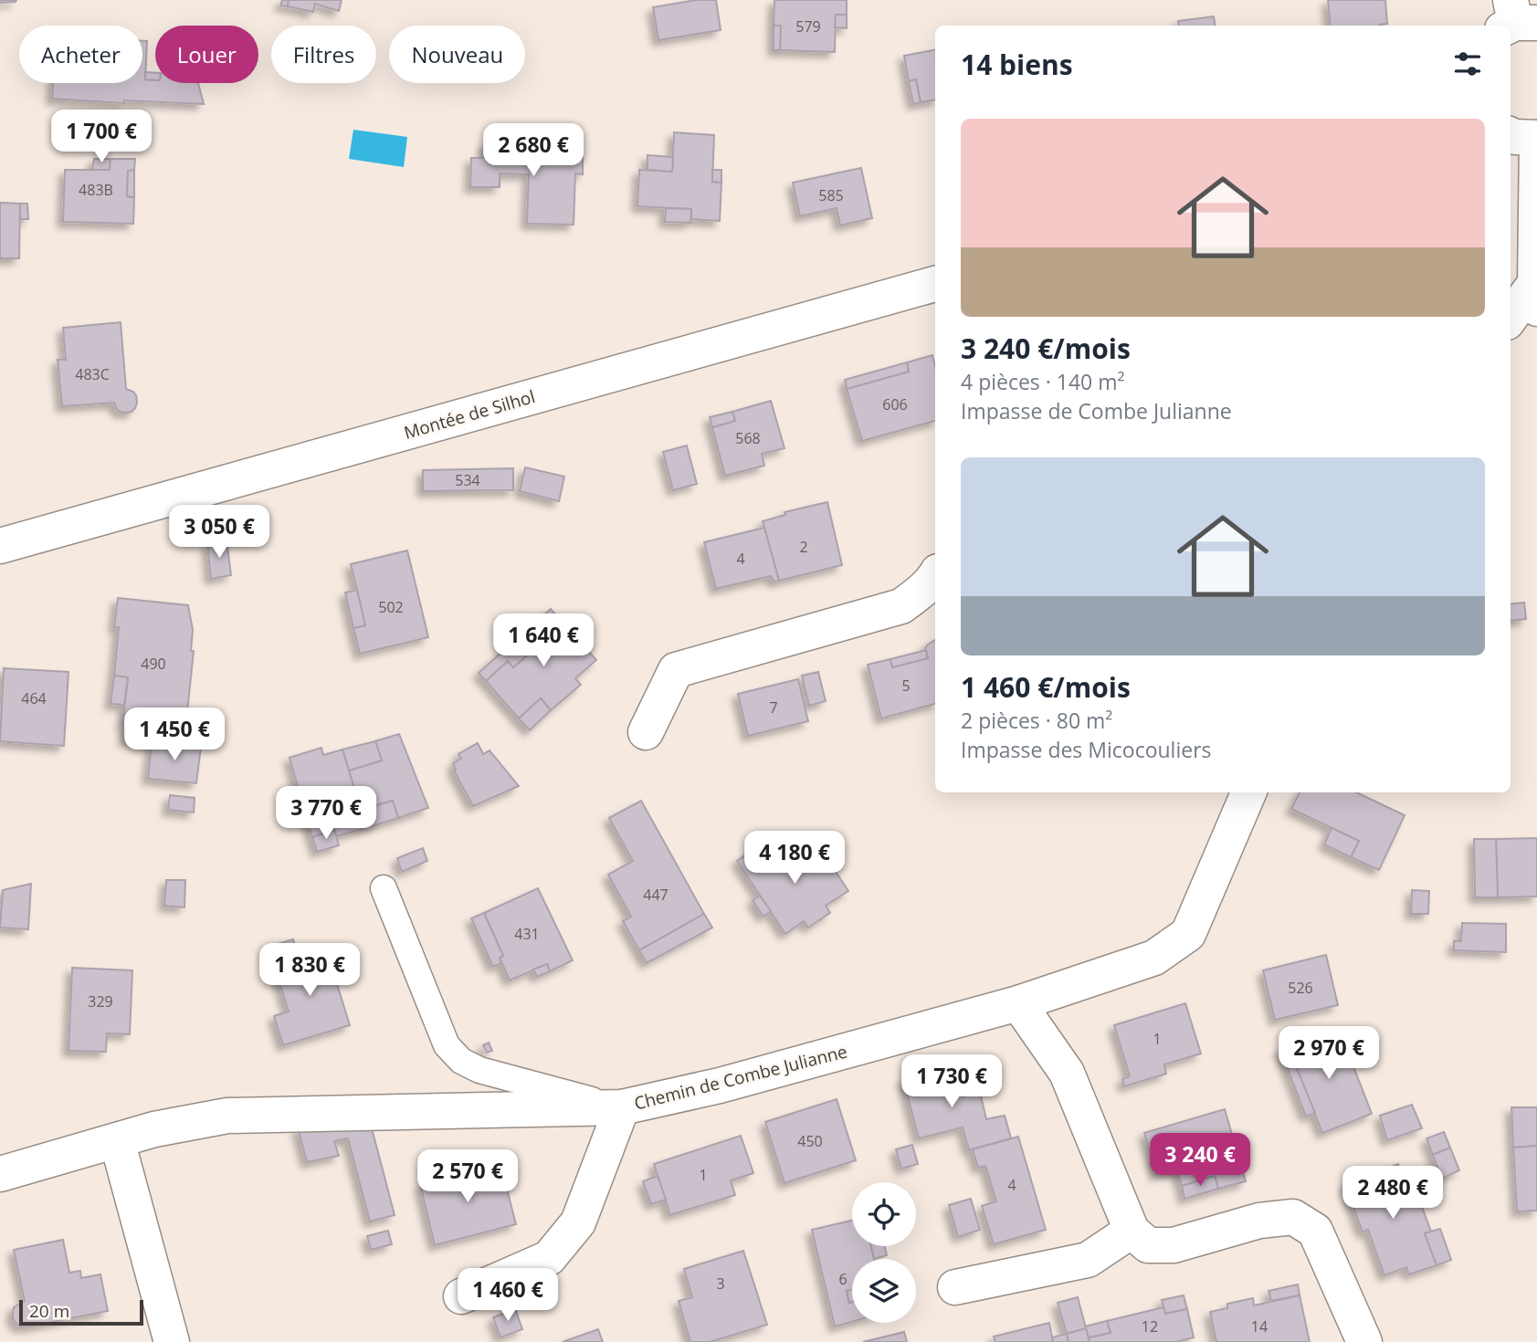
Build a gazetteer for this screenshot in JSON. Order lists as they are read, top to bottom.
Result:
{
  "streets": {
    "street": ["Montée de Silhol", "Chemin de Combe Julianne"]
  },
  "house_numbers": [
    "579",
    "483B",
    "585",
    "483C",
    "606",
    "568",
    "534",
    "2",
    "4",
    "502",
    "490",
    "5",
    "464",
    "7",
    "447",
    "431",
    "526",
    "329",
    "1",
    "450",
    "1",
    "4",
    "6",
    "3",
    "12",
    "14"
  ],
  "scale_bar": "20 m",
  "page": {
    "chip": [
      "Acheter",
      "Louer",
      "Filtres",
      "Nouveau"
    ],
    "heading": "14 biens",
    "list": [
      {
        "name": "3 240 €/mois",
        "note": "4 pièces · 140 m² · Impasse de Combe Julianne"
      },
      {
        "name": "1 460 €/mois",
        "note": "2 pièces · 80 m² · Impasse des Micocouliers"
      }
    ],
    "price": [
      "1 700 €",
      "2 680 €",
      "3 050 €",
      "1 640 €",
      "1 450 €",
      "3 770 €",
      "4 180 €",
      "1 830 €",
      "2 970 €",
      "1 730 €",
      "3 240 €",
      "2 570 €",
      "2 480 €",
      "1 460 €"
    ],
    "scale": "20 m"
  }
}
